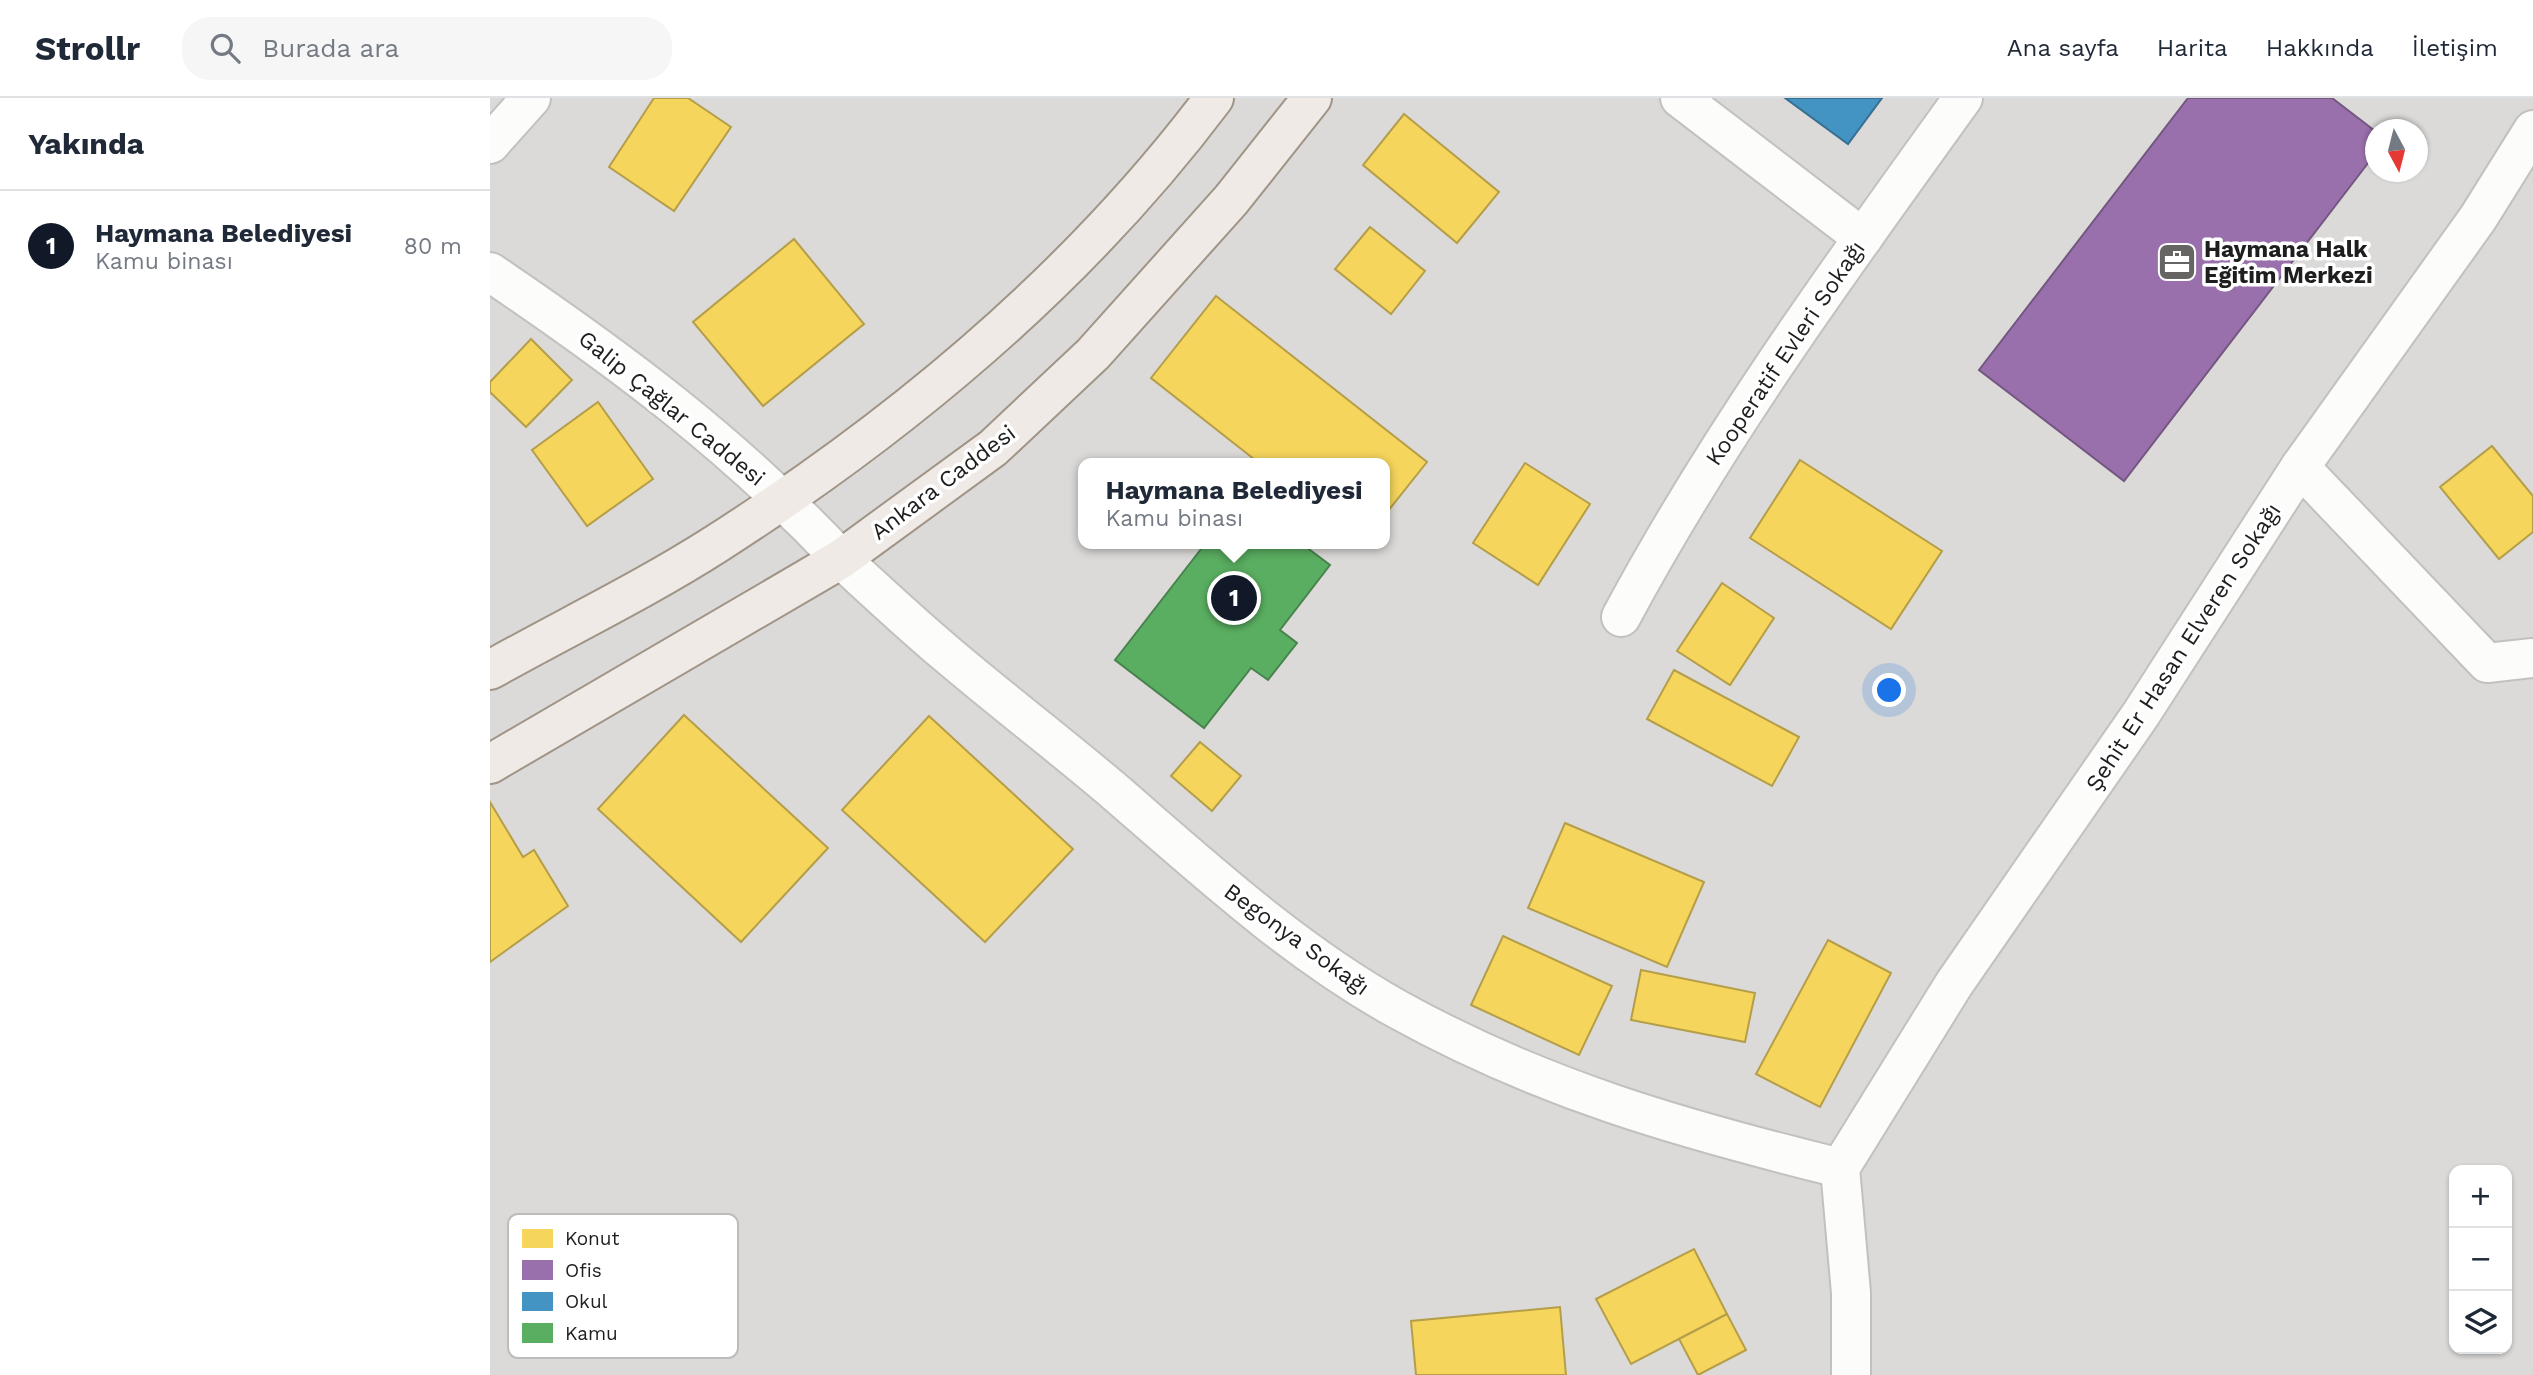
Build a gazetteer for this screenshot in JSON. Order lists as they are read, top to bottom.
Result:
{
  "streets": {
    "main road": ["Ankara Caddesi"],
    "street": [
      "Kooperatif Evleri Sokağı",
      "Galip Çağlar Caddesi",
      "Şehit Er Hasan Elveren Sokağı",
      "Begonya Sokağı"
    ]
  },
  "crossings": [
    ["Galip Çağlar Caddesi", "Ankara Caddesi"],
    ["Galip Çağlar Caddesi", "Begonya Sokağı"],
    ["Ankara Caddesi", "Begonya Sokağı"],
    ["Şehit Er Hasan Elveren Sokağı", "Begonya Sokağı"]
  ],
  "places": {
    "office": ["Haymana Halk Eğitim Merkezi"]
  },
  "legend": [
    "Konut",
    "Ofis",
    "Okul",
    "Kamu"
  ],
  "north": "bottom",
  "page": {
    "header": "Strollr",
    "search": "Burada ara",
    "nav": [
      "Ana sayfa",
      "Harita",
      "Hakkında",
      "İletişim"
    ],
    "heading": "Yakında",
    "list": [
      {
        "mark": "1",
        "name": "Haymana Belediyesi",
        "note": "Kamu binası",
        "value": "80 m"
      }
    ],
    "popup": ["Haymana Belediyesi", "Kamu binası"],
    "pins": "1",
    "map_buttons": ["+", "−"]
  }
}
